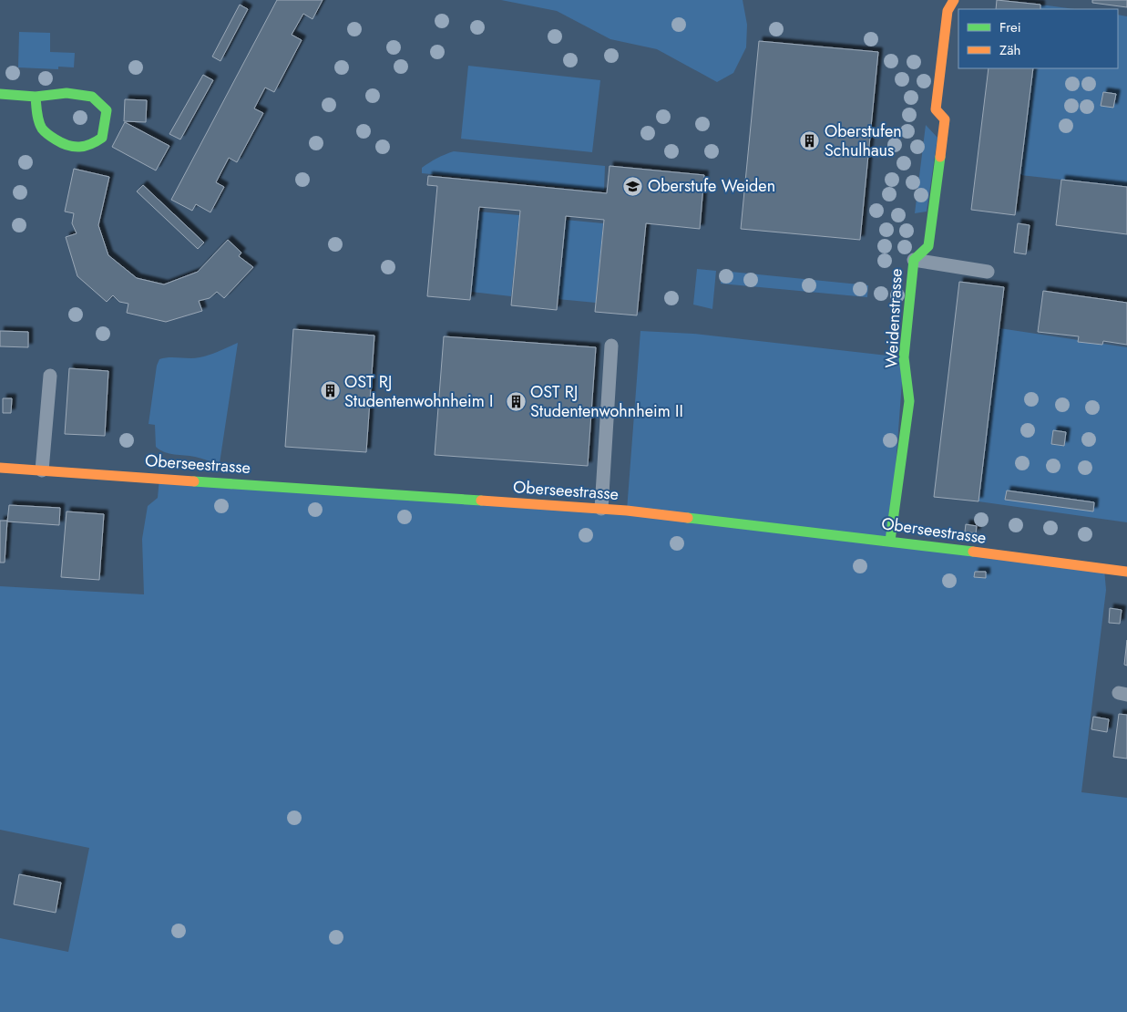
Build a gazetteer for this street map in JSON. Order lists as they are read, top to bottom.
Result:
{
  "streets": {
    "street": ["Weidenstrasse", "Oberseestrasse"]
  },
  "crossings": [
    ["Weidenstrasse", "Oberseestrasse"]
  ],
  "places": {
    "building": ["Oberstufen Schulhaus", "OST RJ Studentenwohnheim I", "OST RJ Studentenwohnheim II"],
    "school or university": ["Oberstufe Weiden"]
  },
  "legend": ["Frei", "Zäh"]
}
